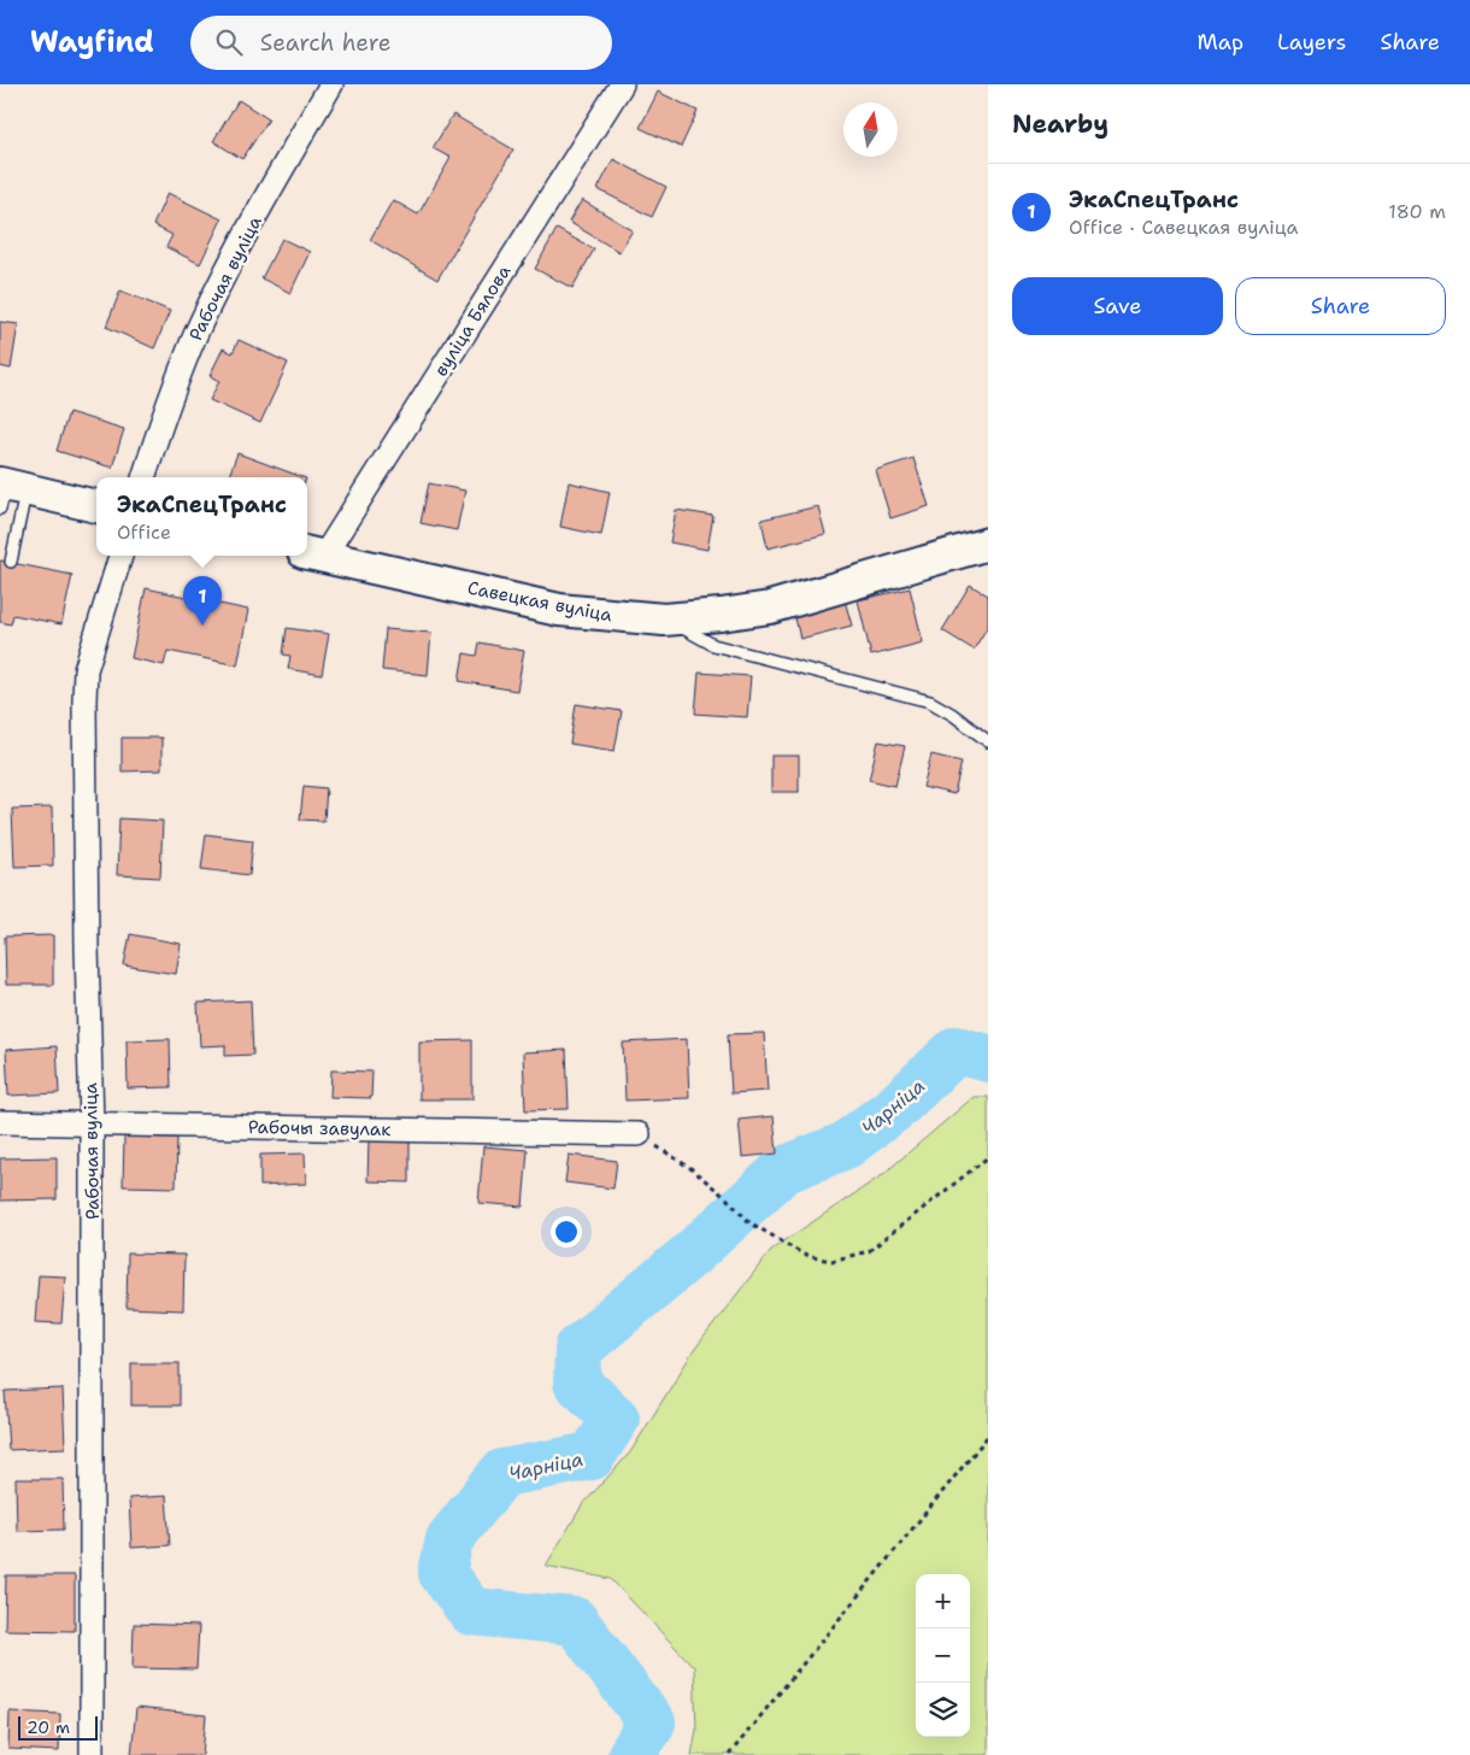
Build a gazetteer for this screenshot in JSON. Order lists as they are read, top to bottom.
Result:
{
  "streets": {
    "main road": ["Савецкая вуліца"],
    "street": ["Рабочая вуліца", "вуліца Бялова", "Рабочы завулак"]
  },
  "crossings": [
    ["Рабочая вуліца", "Рабочы завулак"],
    ["вуліца Бялова", "Савецкая вуліца"]
  ],
  "water": ["Чарніца"],
  "scale_bar": "20 m",
  "north": "top",
  "page": {
    "header": "Wayfind",
    "search": "Search here",
    "nav": ["Map", "Layers", "Share"],
    "heading": "Nearby",
    "list": [
      {
        "mark": "1",
        "name": "ЭкаСпецТранс",
        "note": "Office · Савецкая вуліца",
        "value": "180 m"
      }
    ],
    "buttons": ["Save", "Share"],
    "popup": ["ЭкаСпецТранс", "Office"],
    "pins": "1",
    "map_buttons": ["+", "−"],
    "scale": "20 m"
  }
}
